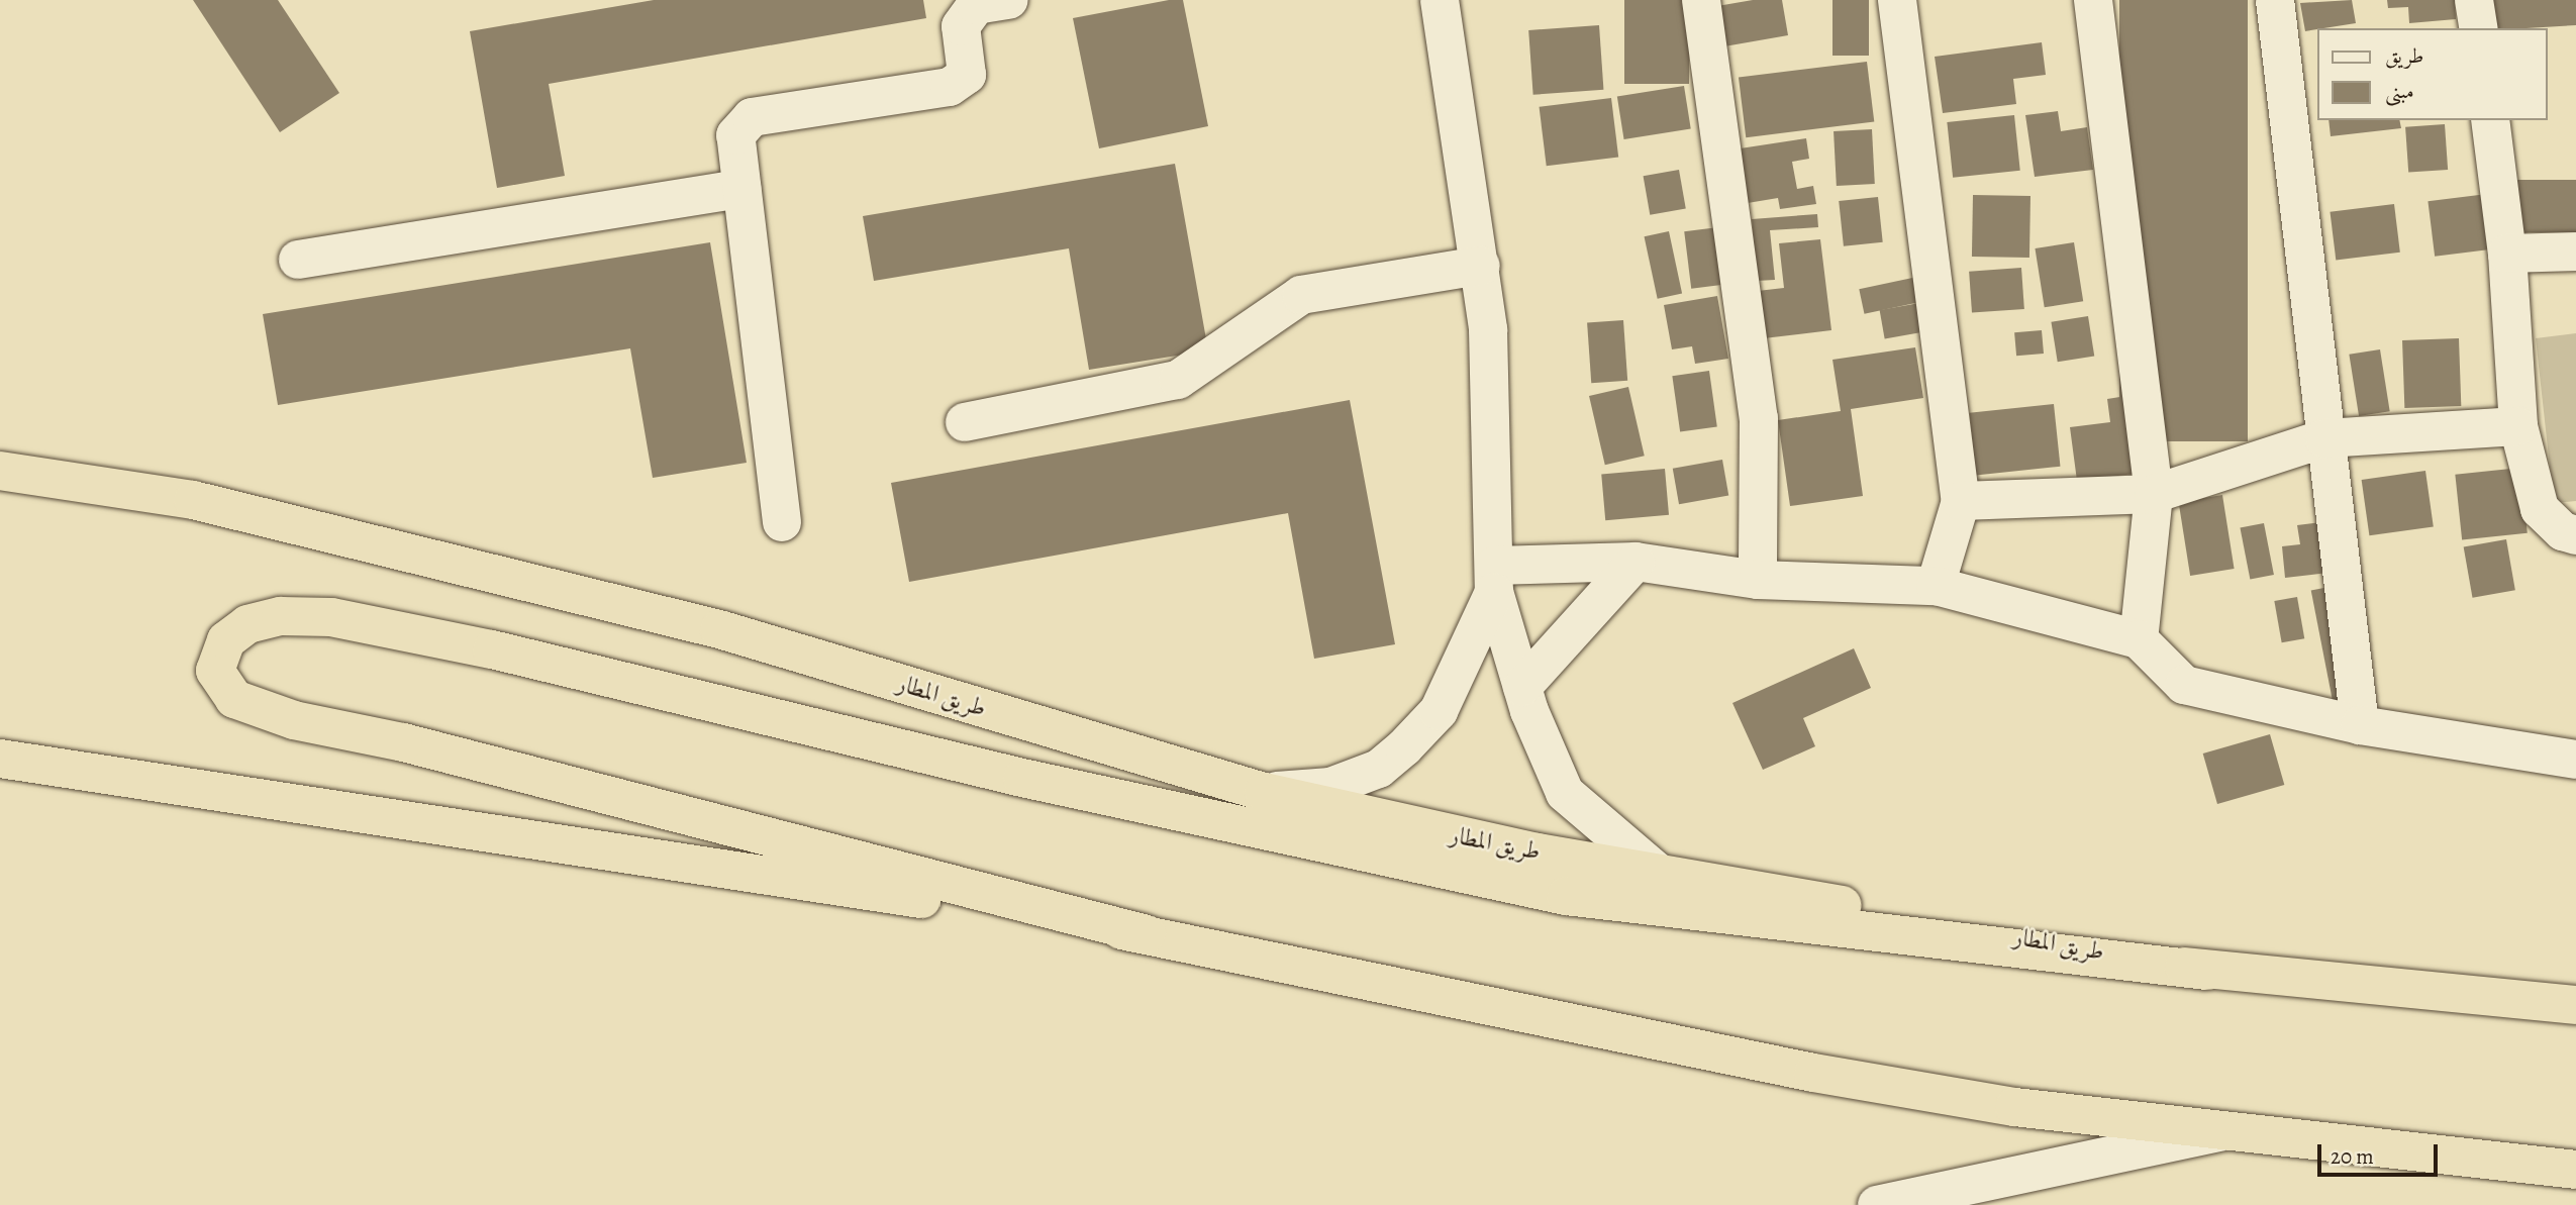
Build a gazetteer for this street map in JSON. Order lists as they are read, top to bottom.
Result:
{
  "streets": {
    "highway": ["طريق المطار"]
  },
  "legend": ["طريق", "مبنى"],
  "scale_bar": "20 m"
}
